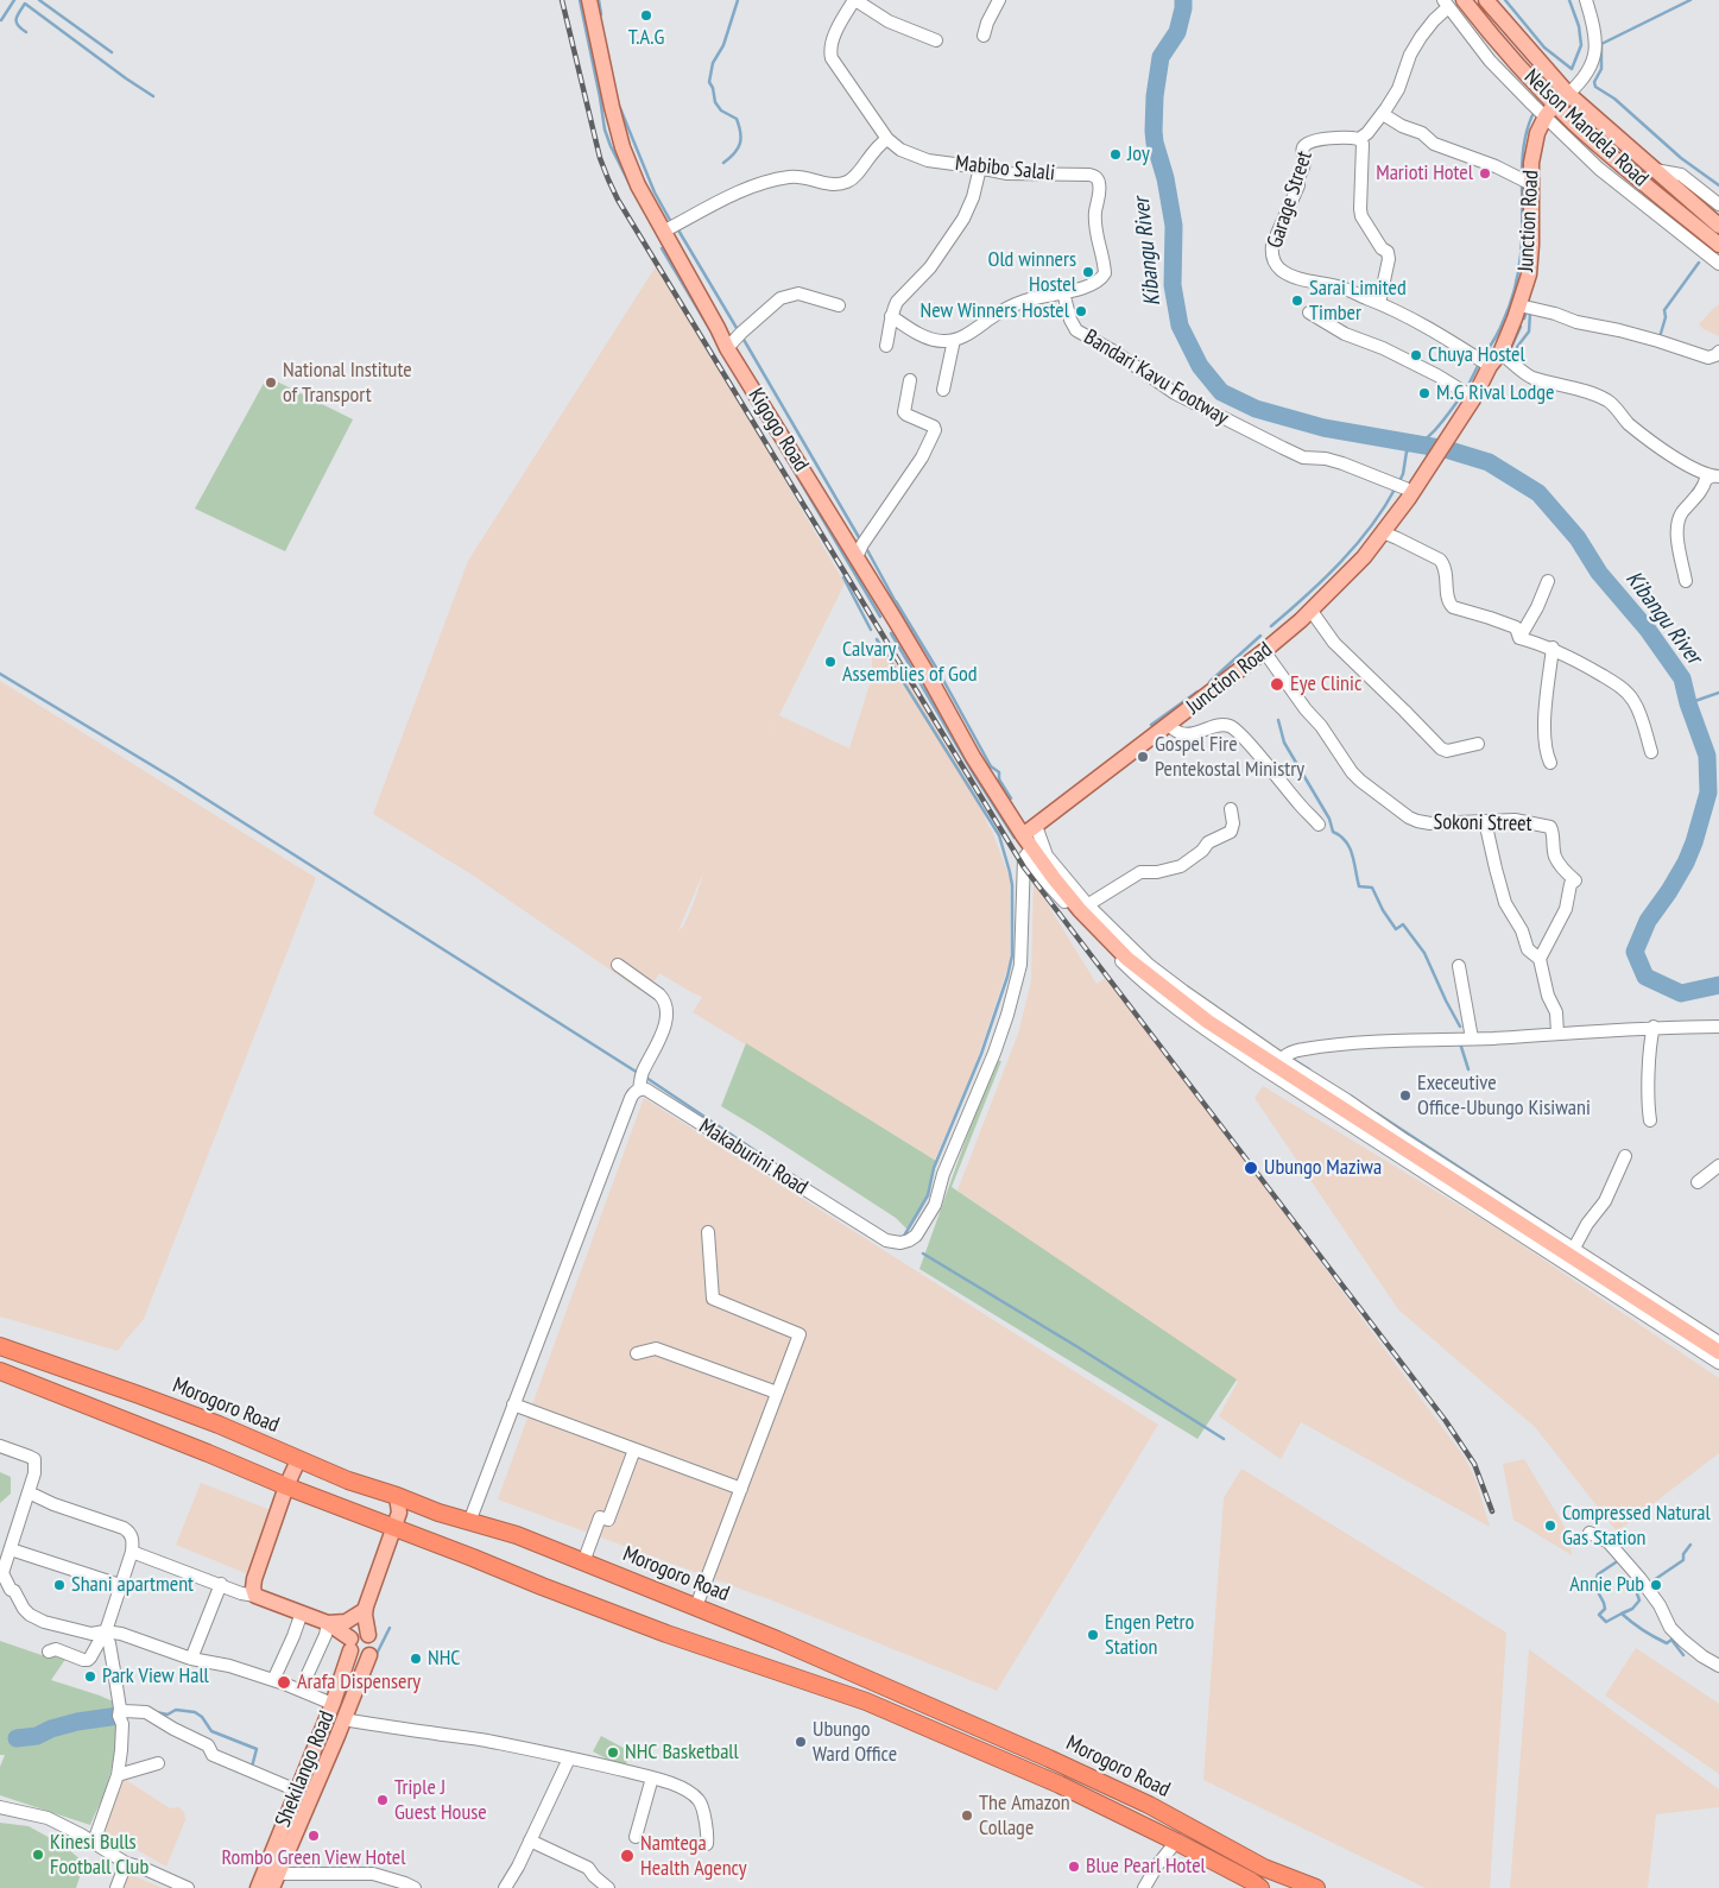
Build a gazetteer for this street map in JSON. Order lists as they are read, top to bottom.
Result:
{
  "streets": {
    "highway": ["Morogoro Road"],
    "main road": [
      "Nelson Mandela Road",
      "Junction Road",
      "Kigogo Road",
      "Shekilango Road"
    ],
    "street": [
      "Mabibo Salali",
      "Garage Street",
      "Bandari Kavu Footway",
      "Sokoni Street",
      "Makaburini Road"
    ]
  },
  "crossings": [
    ["Nelson Mandela Road", "Junction Road"],
    ["Mabibo Salali", "Bandari Kavu Footway"],
    ["Garage Street", "Junction Road"],
    ["Junction Road", "Bandari Kavu Footway"],
    ["Junction Road", "Kigogo Road"],
    ["Junction Road", "Sokoni Street"],
    ["Junction Road", "Makaburini Road"],
    ["Kigogo Road", "Makaburini Road"]
  ],
  "water": ["Kibangu River"],
  "places": [
    "T.A.G",
    "Joy",
    "Marioti Hotel",
    "Old winners Hostel",
    "Sarai Limited Timber",
    "New Winners Hostel",
    "Chuya Hostel",
    "National Institute of Transport",
    "M.G Rival Lodge",
    "Calvary Assemblies of God",
    "Eye Clinic",
    "Gospel Fire Pentekostal Ministry",
    "Execeutive Office-Ubungo Kisiwani",
    "Ubungo Maziwa",
    "Compressed Natural Gas Station",
    "Shani apartment",
    "Annie Pub",
    "Engen Petro Station",
    "NHC",
    "Park View Hall",
    "Arafa Dispensery",
    "Ubungo Ward Office",
    "NHC Basketball",
    "Triple J Guest House",
    "The Amazon Collage",
    "Rombo Green View Hotel",
    "Kinesi Bulls Football Club",
    "Namtega Health Agency",
    "Blue Pearl Hotel"
  ]
}
